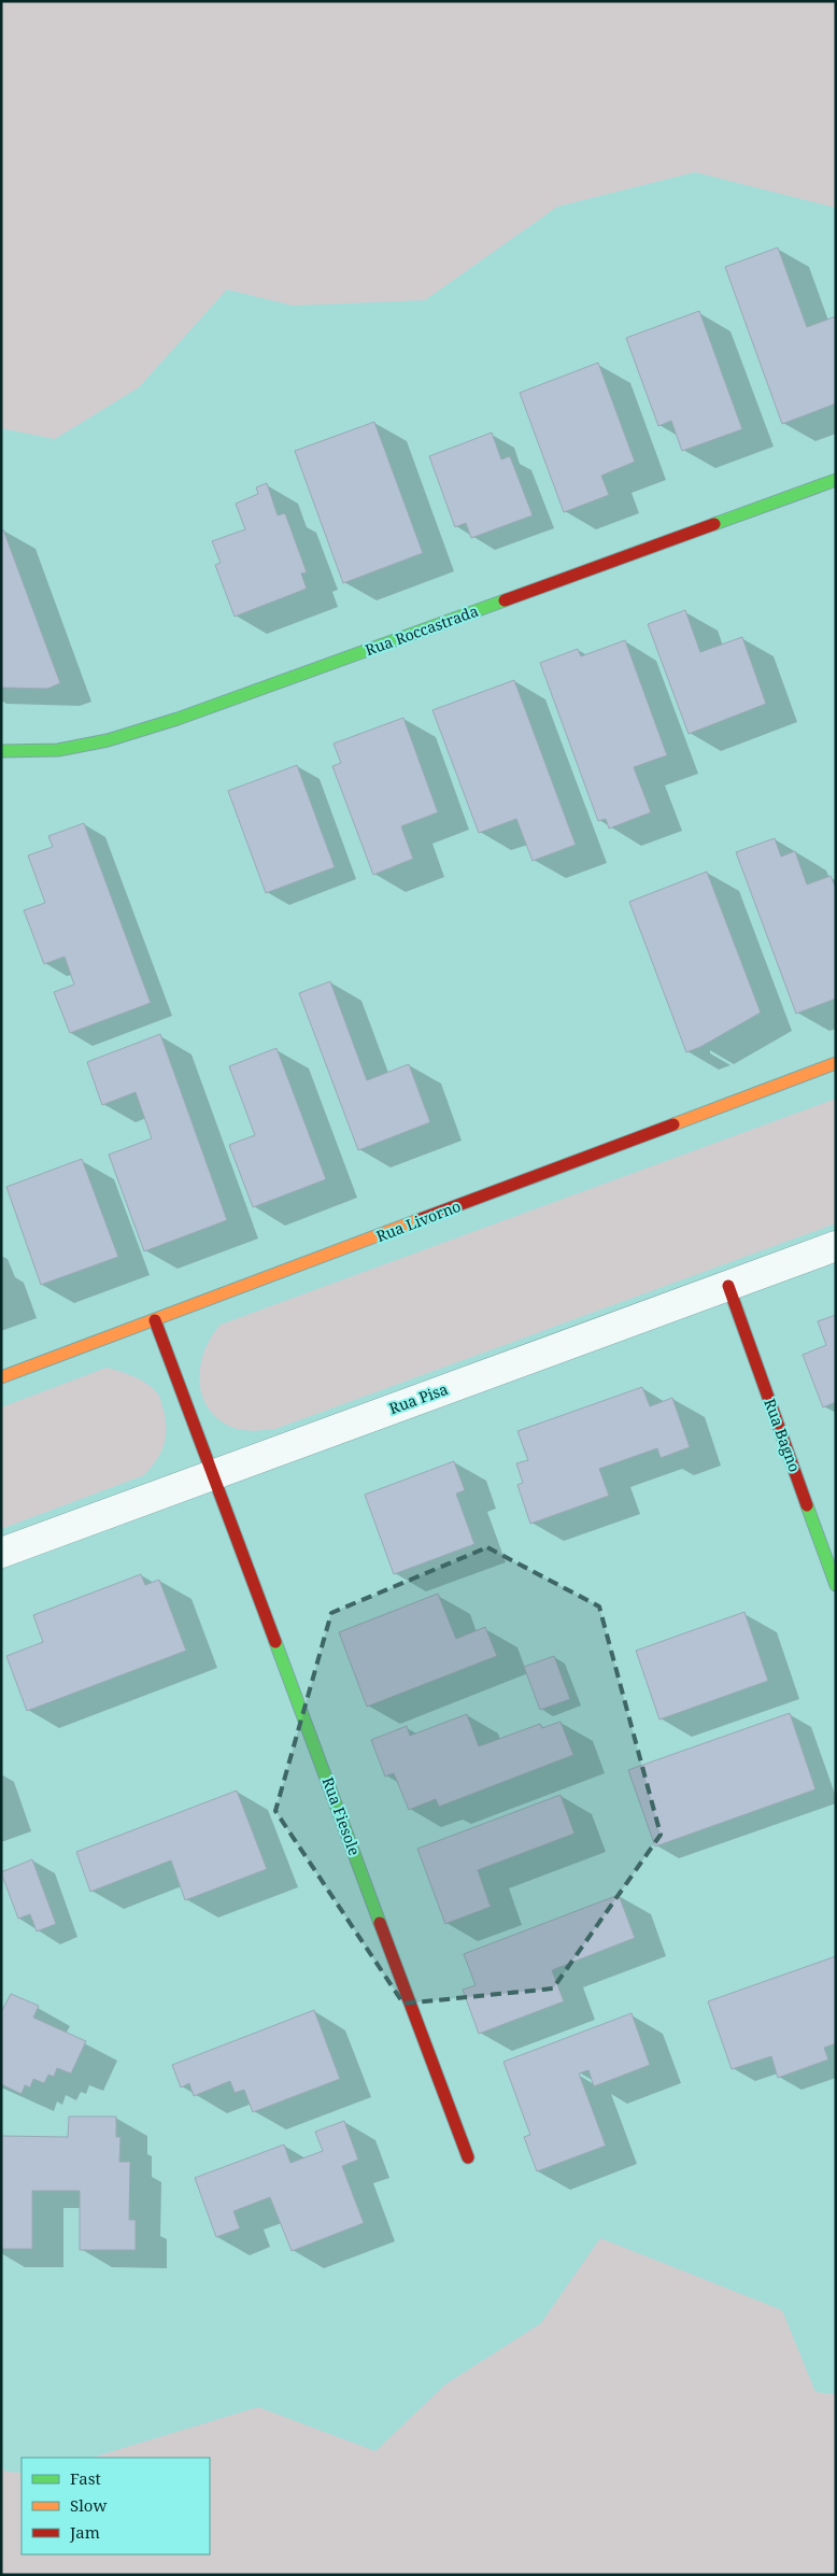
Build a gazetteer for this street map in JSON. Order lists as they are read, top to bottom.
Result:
{
  "streets": {
    "street": [
      "Rua Roccastrada",
      "Rua Livorno",
      "Rua Pisa",
      "Rua Bagno",
      "Rua Fiesole"
    ]
  },
  "crossings": [
    ["Rua Livorno", "Rua Fiesole"],
    ["Rua Pisa", "Rua Bagno"],
    ["Rua Pisa", "Rua Fiesole"]
  ],
  "legend": ["Fast", "Slow", "Jam"]
}
